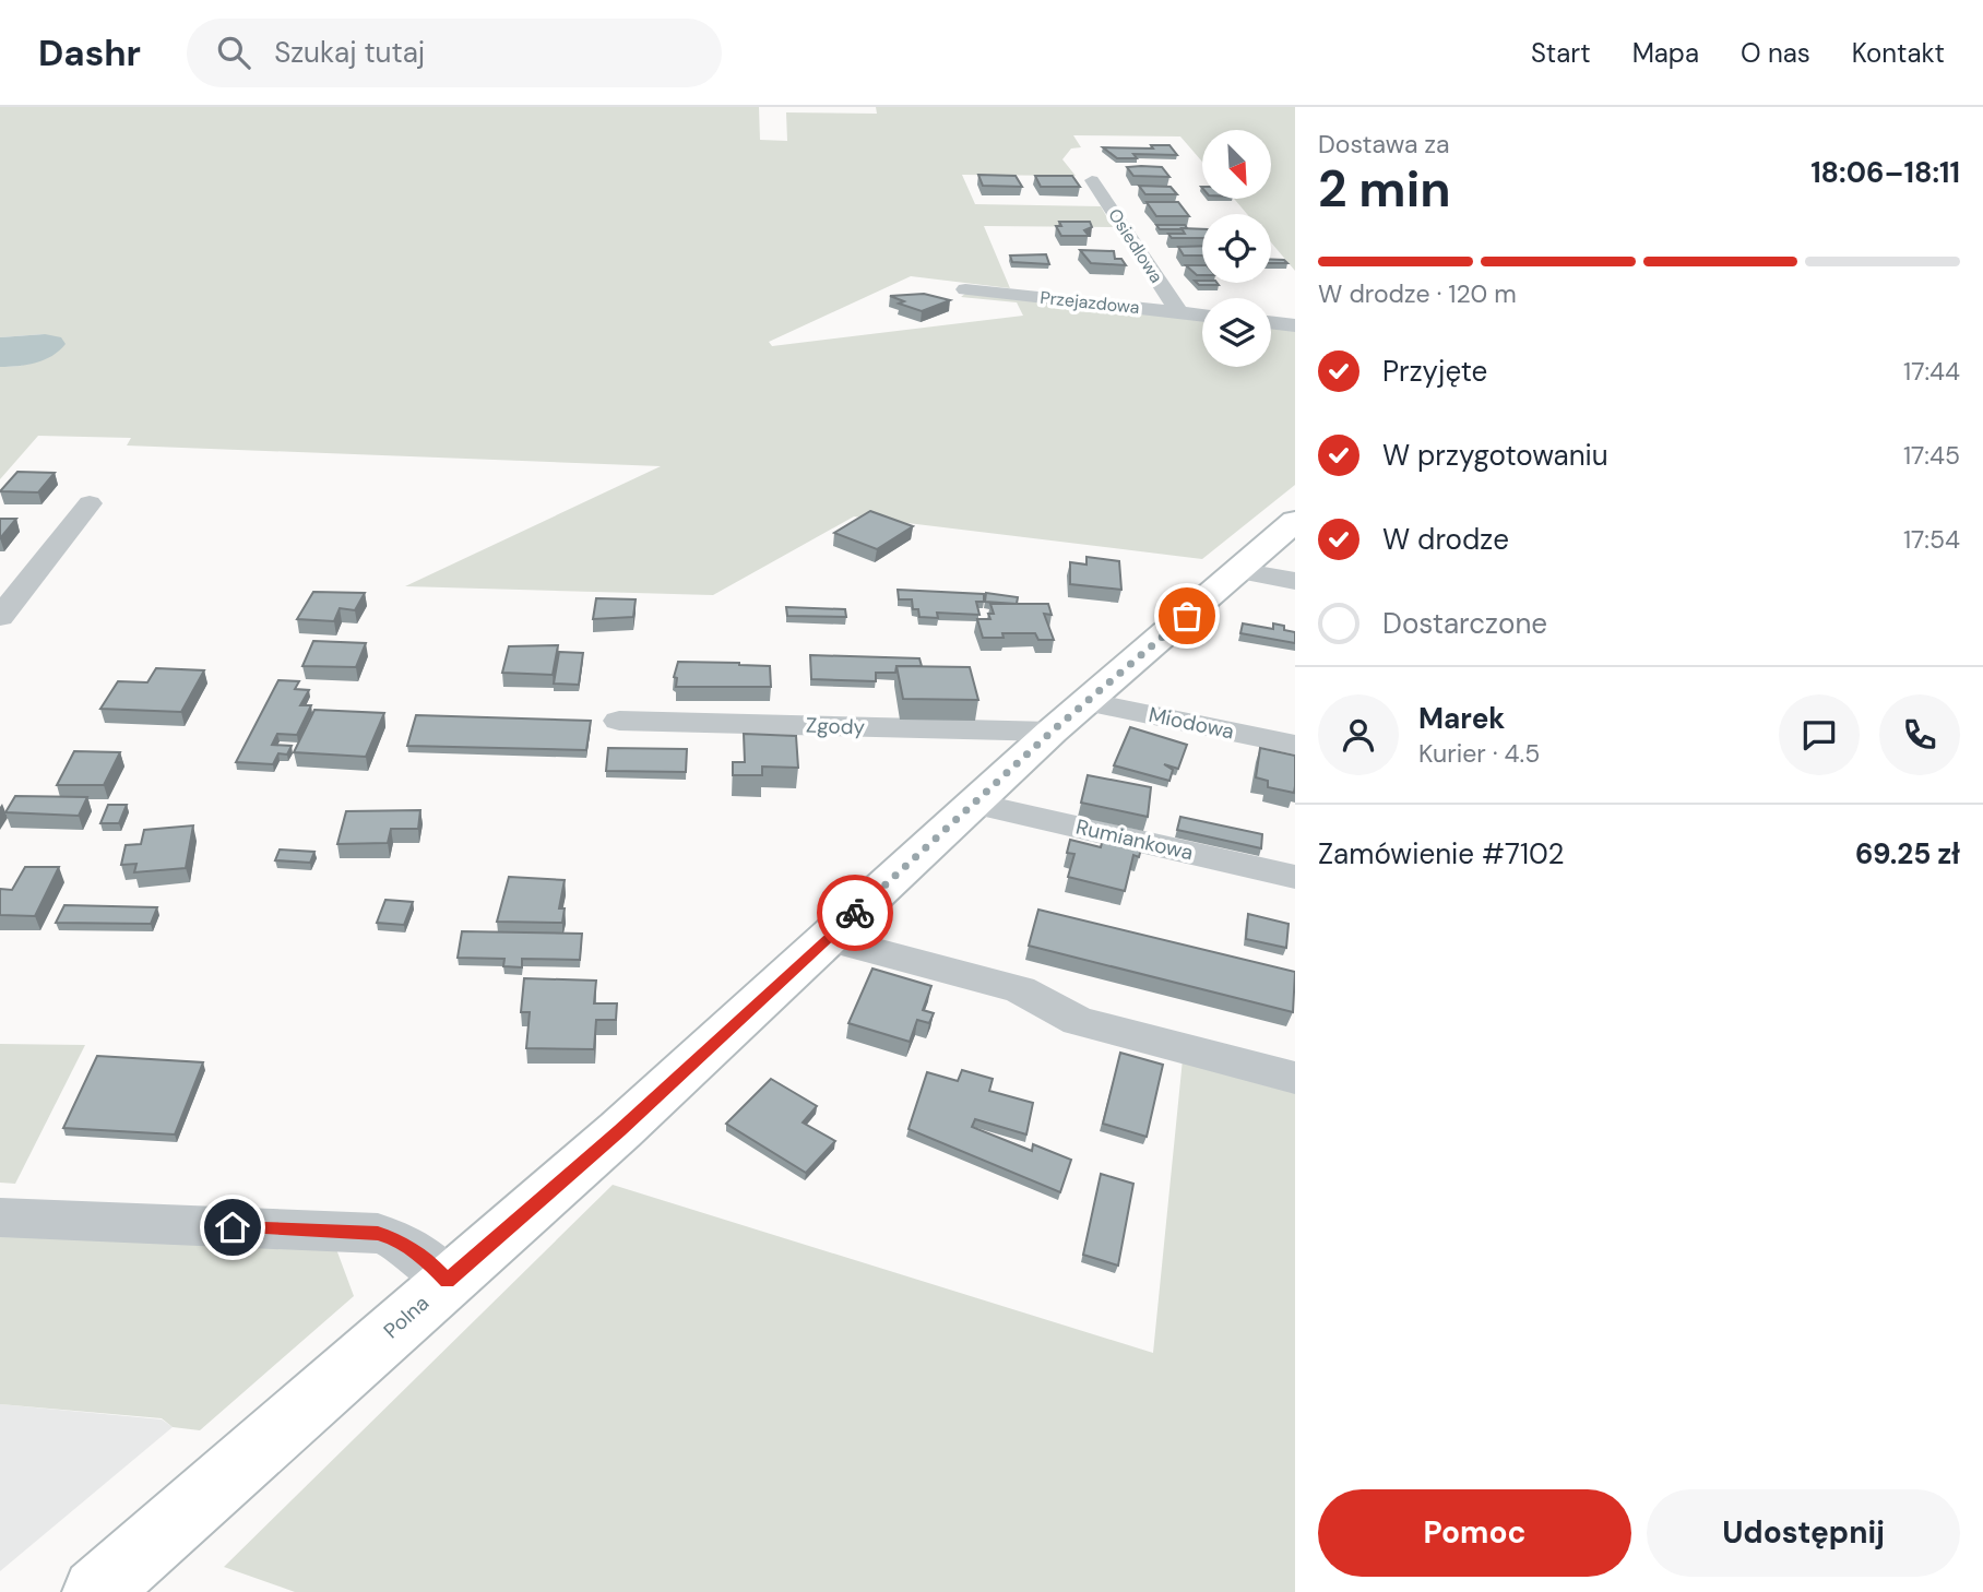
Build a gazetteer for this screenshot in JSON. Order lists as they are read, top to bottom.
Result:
{
  "streets": {
    "street": [
      "Osiedlowa",
      "Przejazdowa",
      "Miodowa",
      "Zgody",
      "Rumiankowa",
      "Polna"
    ]
  },
  "crossings": [
    ["Osiedlowa", "Przejazdowa"],
    ["Miodowa", "Polna"],
    ["Zgody", "Polna"],
    ["Rumiankowa", "Polna"]
  ],
  "north": "bottom right",
  "page": {
    "header": "Dashr",
    "search": "Szukaj tutaj",
    "nav": [
      "Start",
      "Mapa",
      "O nas",
      "Kontakt"
    ],
    "heading": ["2 min", "Dostawa za", "18:06–18:11"],
    "panel": [
      "Marek",
      "Kurier · 4.5",
      "Zamówienie #7102",
      "69.25 zł"
    ],
    "bar": "W drodze · 120 m",
    "list": [
      ["Przyjęte", "17:44"],
      ["W przygotowaniu", "17:45"],
      ["W drodze", "17:54"],
      "Dostarczone"
    ],
    "buttons": ["Pomoc", "Udostępnij"]
  }
}
